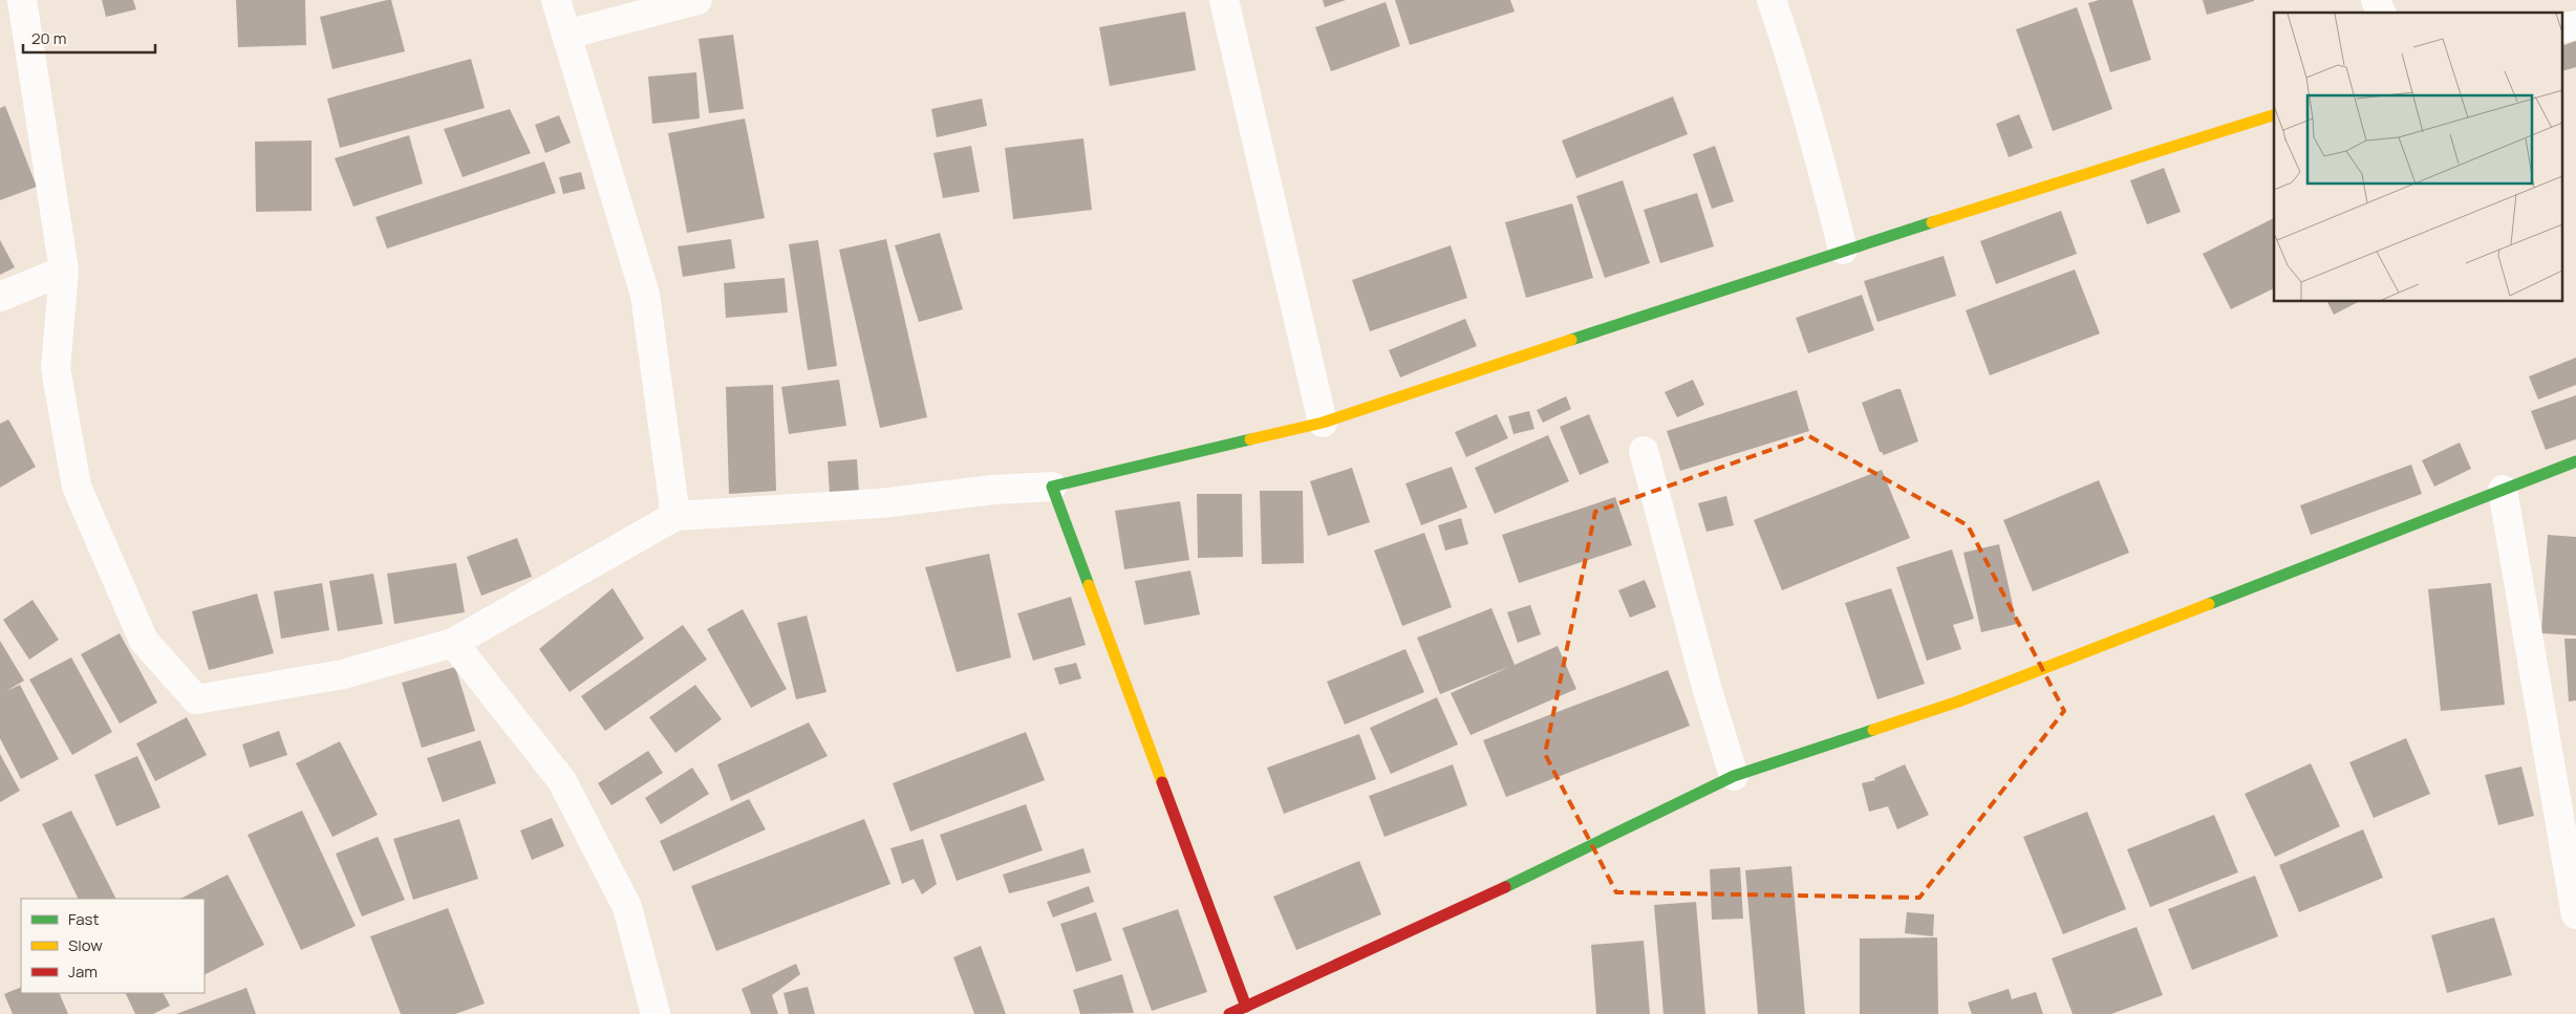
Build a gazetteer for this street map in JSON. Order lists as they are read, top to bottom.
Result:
{
  "legend": ["Fast", "Slow", "Jam"],
  "scale_bar": "20 m"
}
